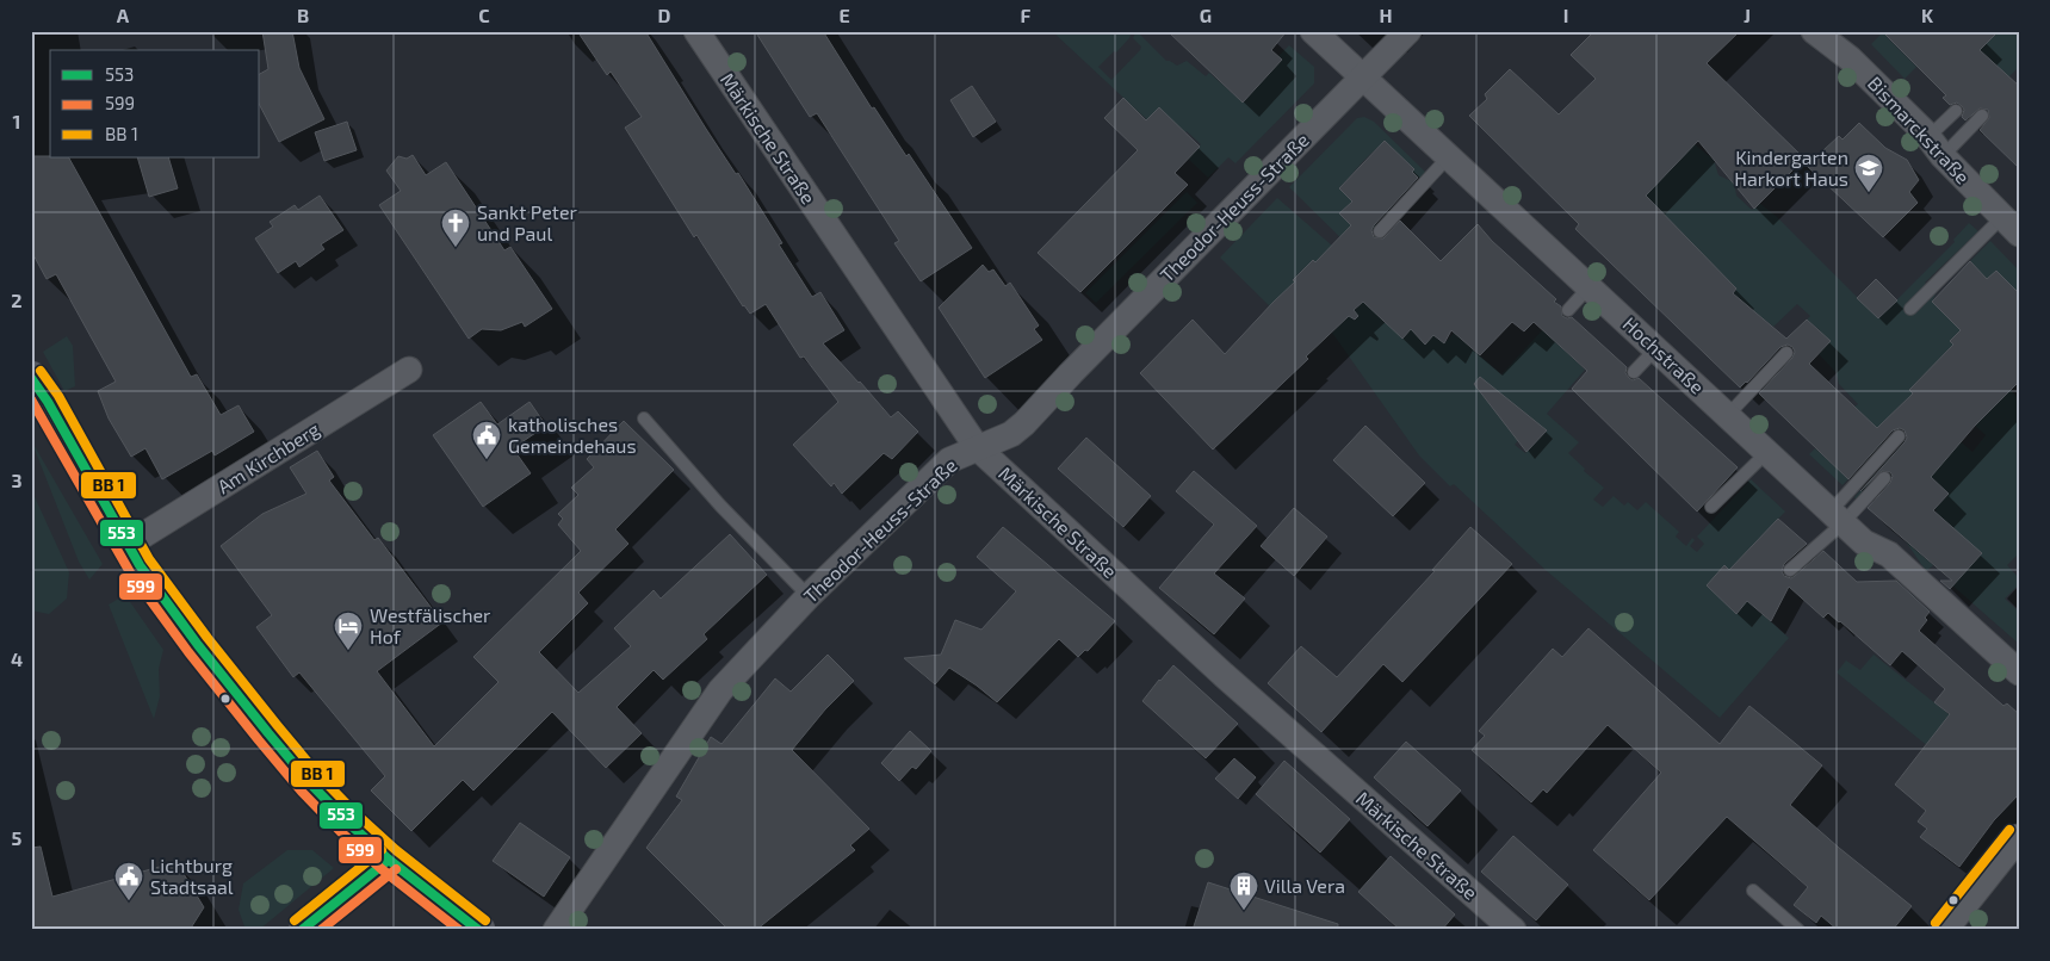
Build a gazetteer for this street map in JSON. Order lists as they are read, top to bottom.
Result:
{
  "streets": {
    "street": [
      "Bismarckstraße",
      "Märkische Straße",
      "Theodor-Heuss-Straße",
      "Hochstraße",
      "Am Kirchberg"
    ]
  },
  "crossings": [
    ["Märkische Straße", "Theodor-Heuss-Straße"],
    ["Theodor-Heuss-Straße", "Hochstraße"]
  ],
  "places": {
    "school or university": ["Kindergarten Harkort Haus"],
    "church": ["Sankt Peter und Paul"],
    "public building": ["katholisches Gemeindehaus", "Lichtburg Stadtsaal"],
    "hotel": ["Westfälischer Hof"],
    "building": ["Villa Vera"]
  },
  "lines": ["transit line 553", "transit line 599"],
  "legend": ["553", "599", "BB 1"],
  "grid": {
    "columns": [
      "A",
      "B",
      "C",
      "D",
      "E",
      "F",
      "G",
      "H",
      "I",
      "J",
      "K"
    ],
    "rows": [
      "1",
      "2",
      "3",
      "4",
      "5"
    ]
  }
}
